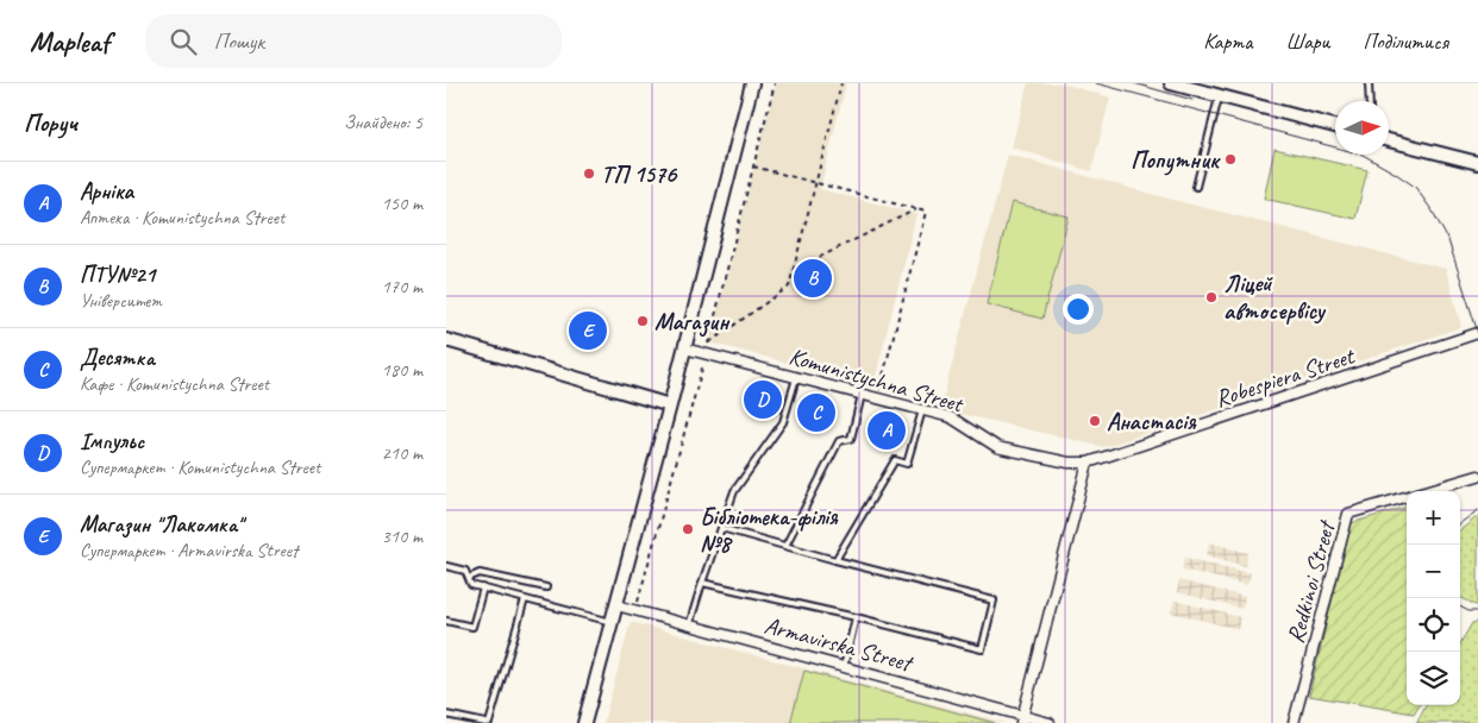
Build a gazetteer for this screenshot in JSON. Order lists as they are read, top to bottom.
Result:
{
  "streets": {
    "street": [
      "Robespiera Street",
      "Komunistychna Street",
      "Redkinoi Street",
      "Armavirska Street"
    ]
  },
  "crossings": [
    ["Robespiera Street", "Komunistychna Street"]
  ],
  "places": [
    "Попутник",
    "ТП 1576",
    "Ліцей автосервісу",
    "Магазин",
    "Анастасія",
    "Бібліотека-філія №8"
  ],
  "north": "right",
  "page": {
    "header": "Mapleaf",
    "search": "Пошук",
    "nav": ["Карта", "Шари", "Поділитися"],
    "heading": ["Поруч", "Знайдено: 5"],
    "list": [
      {
        "mark": "A",
        "name": "Арніка",
        "note": "Аптека · Komunistychna Street",
        "value": "150 m"
      },
      {
        "mark": "B",
        "name": "ПТУ№21",
        "note": "Університет",
        "value": "170 m"
      },
      {
        "mark": "C",
        "name": "Десятка",
        "note": "Кафе · Komunistychna Street",
        "value": "180 m"
      },
      {
        "mark": "D",
        "name": "Імпульс",
        "note": "Супермаркет · Komunistychna Street",
        "value": "210 m"
      },
      {
        "mark": "E",
        "name": "Магазин \"Лакомка\"",
        "note": "Супермаркет · Armavirska Street",
        "value": "310 m"
      }
    ],
    "pins": [
      "B",
      "E",
      "D",
      "C",
      "A"
    ],
    "map_buttons": ["+", "−"]
  }
}
